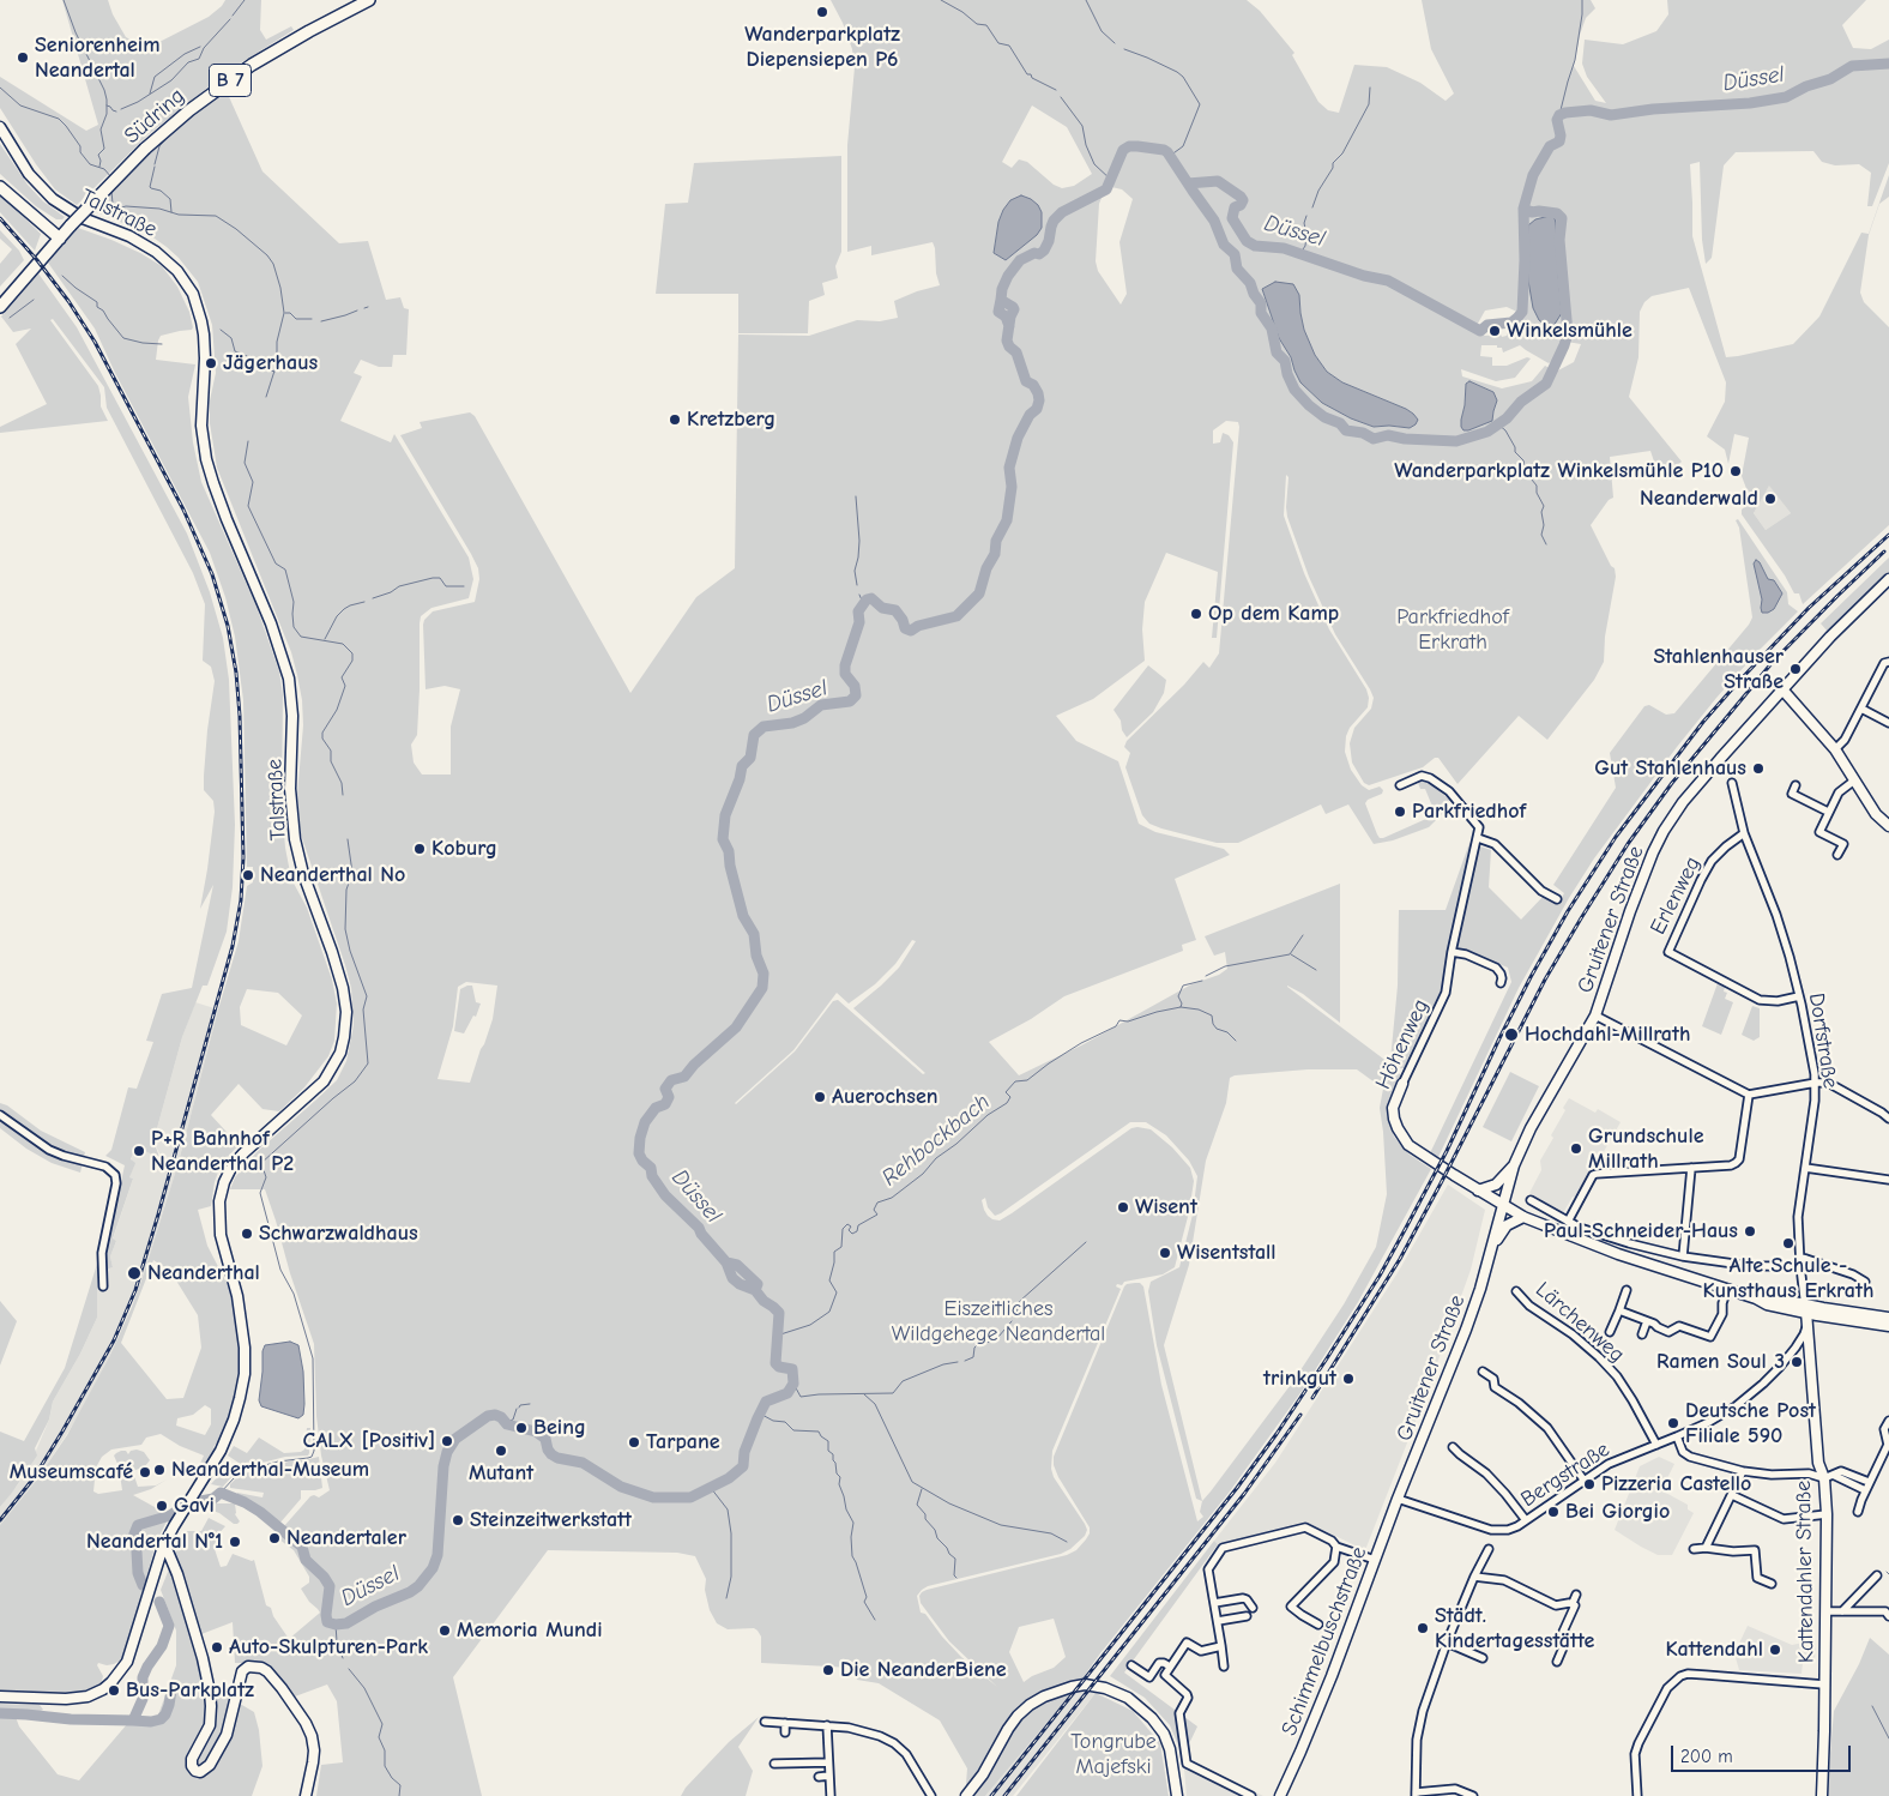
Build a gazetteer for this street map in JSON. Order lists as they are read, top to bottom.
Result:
{
  "streets": {
    "main road": [
      "B 7",
      "Südring",
      "Talstraße",
      "Gruitener Straße",
      "Höhenweg",
      "Kattendahler Straße",
      "Schimmelbuschstraße"
    ],
    "street": [
      "Erlenweg",
      "Dorfstraße",
      "Lärchenweg",
      "Bergstraße"
    ]
  },
  "crossings": [
    ["Erlenweg", "Dorfstraße"],
    ["Gruitener Straße", "Höhenweg"],
    ["Gruitener Straße", "Bergstraße"],
    ["Gruitener Straße", "Schimmelbuschstraße"],
    ["Dorfstraße", "Höhenweg"],
    ["Dorfstraße", "Bergstraße"],
    ["Dorfstraße", "Kattendahler Straße"],
    ["Höhenweg", "Bergstraße"],
    ["Höhenweg", "Kattendahler Straße"],
    ["Lärchenweg", "Bergstraße"],
    ["Bergstraße", "Kattendahler Straße"],
    ["Bergstraße", "Schimmelbuschstraße"]
  ],
  "water": ["Düssel", "Rehbockbach"],
  "parks": ["Parkfriedhof Erkrath", "Eiszeitliches Wildgehege Neandertal", "Tongrube Majefski"],
  "places": [
    "Wanderparkplatz Diepensiepen P6",
    "Seniorenheim Neandertal",
    "Winkelsmühle",
    "Jägerhaus",
    "Kretzberg",
    "Wanderparkplatz Winkelsmühle P10",
    "Neanderwald",
    "Op dem Kamp",
    "Stahlenhauser Straße",
    "Gut Stahlenhaus",
    "Parkfriedhof",
    "Koburg",
    "Neanderthal No",
    "Hochdahl-Millrath",
    "Auerochsen",
    "Grundschule Millrath",
    "P+R Bahnhof Neanderthal P2",
    "Wisent",
    "Paul-Schneider-Haus",
    "Schwarzwaldhaus",
    "Alte Schule - Kunsthaus Erkrath",
    "Wisentstall",
    "Neanderthal",
    "Ramen Soul 3",
    "trinkgut",
    "Deutsche Post Filiale 590",
    "Being",
    "CALX [Positiv]",
    "Tarpane",
    "Mutant",
    "Neanderthal-Museum",
    "Museumscafé",
    "Pizzeria Castello",
    "Gavi",
    "Bei Giorgio",
    "Steinzeitwerkstatt",
    "Neandertaler",
    "Neandertal N°1",
    "Städt. Kindertagesstätte",
    "Memoria Mundi",
    "Auto-Skulpturen-Park",
    "Kattendahl",
    "Die NeanderBiene",
    "Bus-Parkplatz"
  ],
  "scale_bar": "200 m"
}
